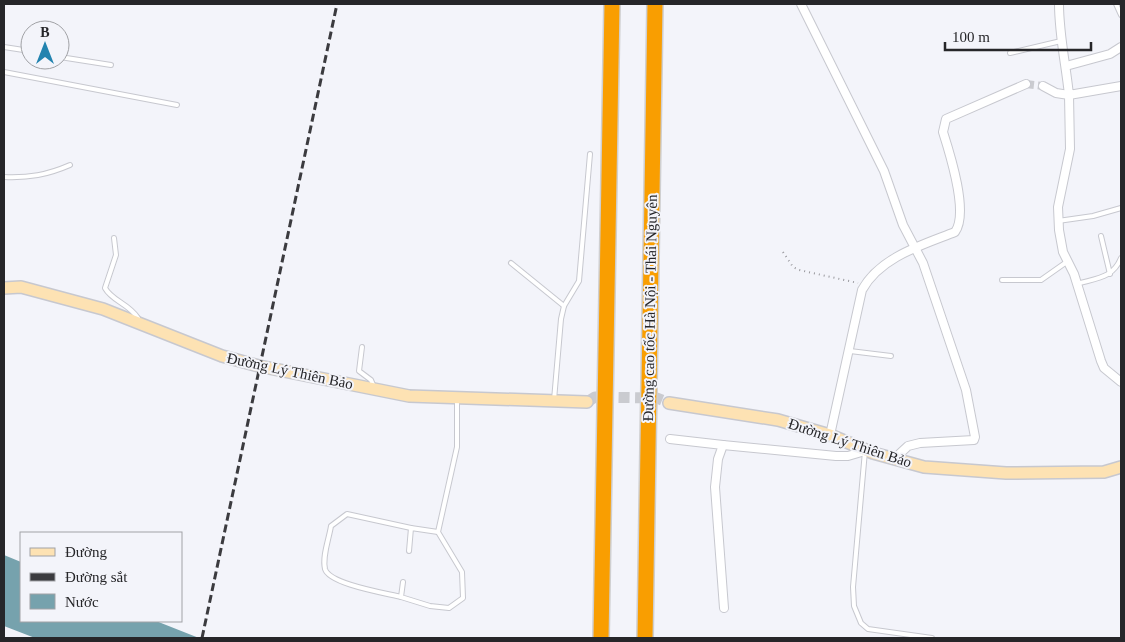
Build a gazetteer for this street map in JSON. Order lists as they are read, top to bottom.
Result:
{
  "streets": {
    "highway": ["Đường cao tốc Hà Nội - Thái Nguyên"],
    "main road": ["Đường Lý Thiên Bảo"]
  },
  "legend": ["Đường", "Đường sắt", "Nước"],
  "scale_bar": "100 m",
  "north": "top"
}
